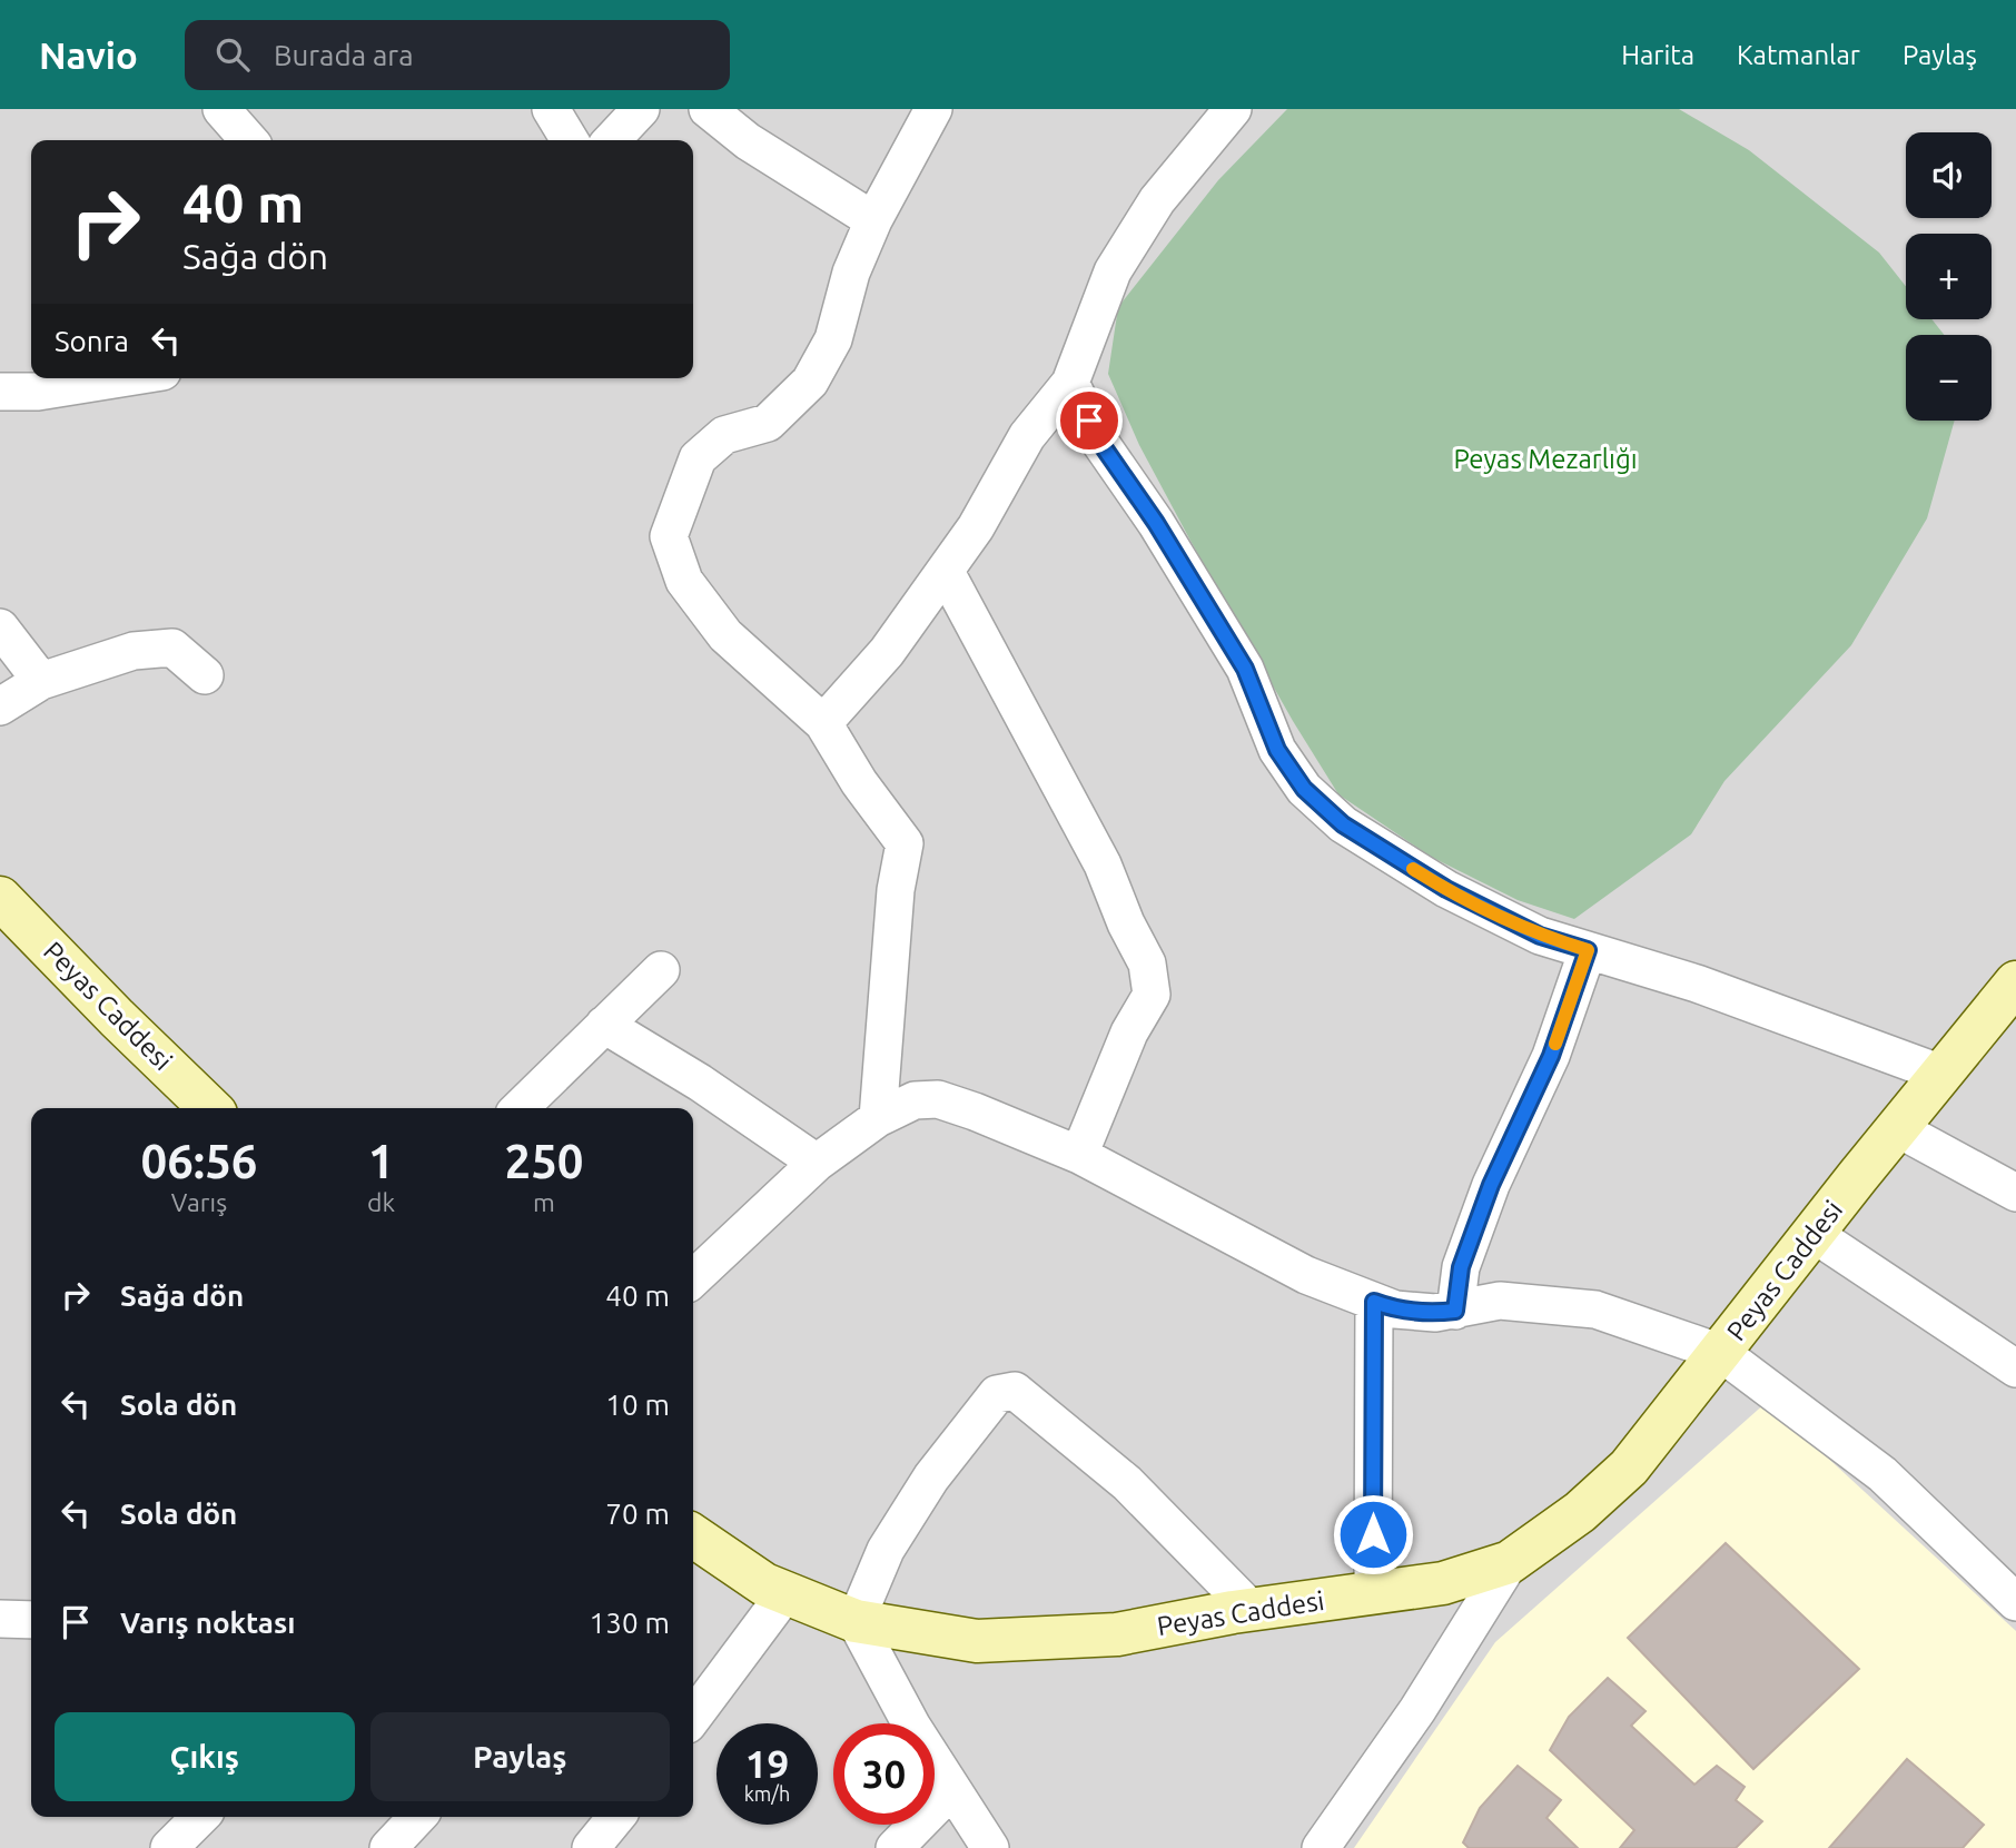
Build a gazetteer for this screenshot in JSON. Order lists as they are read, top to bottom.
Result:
{
  "streets": {
    "street": ["Peyas Caddesi"]
  },
  "parks": ["Peyas Mezarlığı"],
  "page": {
    "header": "Navio",
    "search": "Burada ara",
    "nav": ["Harita", "Katmanlar", "Paylaş"],
    "map_buttons": ["+", "−"],
    "turn": ["40 m", "Sağa dön"],
    "then": "Sonra",
    "eta": [
      "06:56",
      "Varış",
      "1",
      "dk",
      "250",
      "m"
    ],
    "list": [
      {
        "name": "Sağa dön",
        "value": "40 m"
      },
      {
        "name": "Sola dön",
        "value": "10 m"
      },
      {
        "name": "Sola dön",
        "value": "70 m"
      },
      {
        "name": "Varış noktası",
        "value": "130 m"
      }
    ],
    "buttons": ["Çıkış", "Paylaş"],
    "speed": "19 km/h",
    "limit": "30"
  }
}
